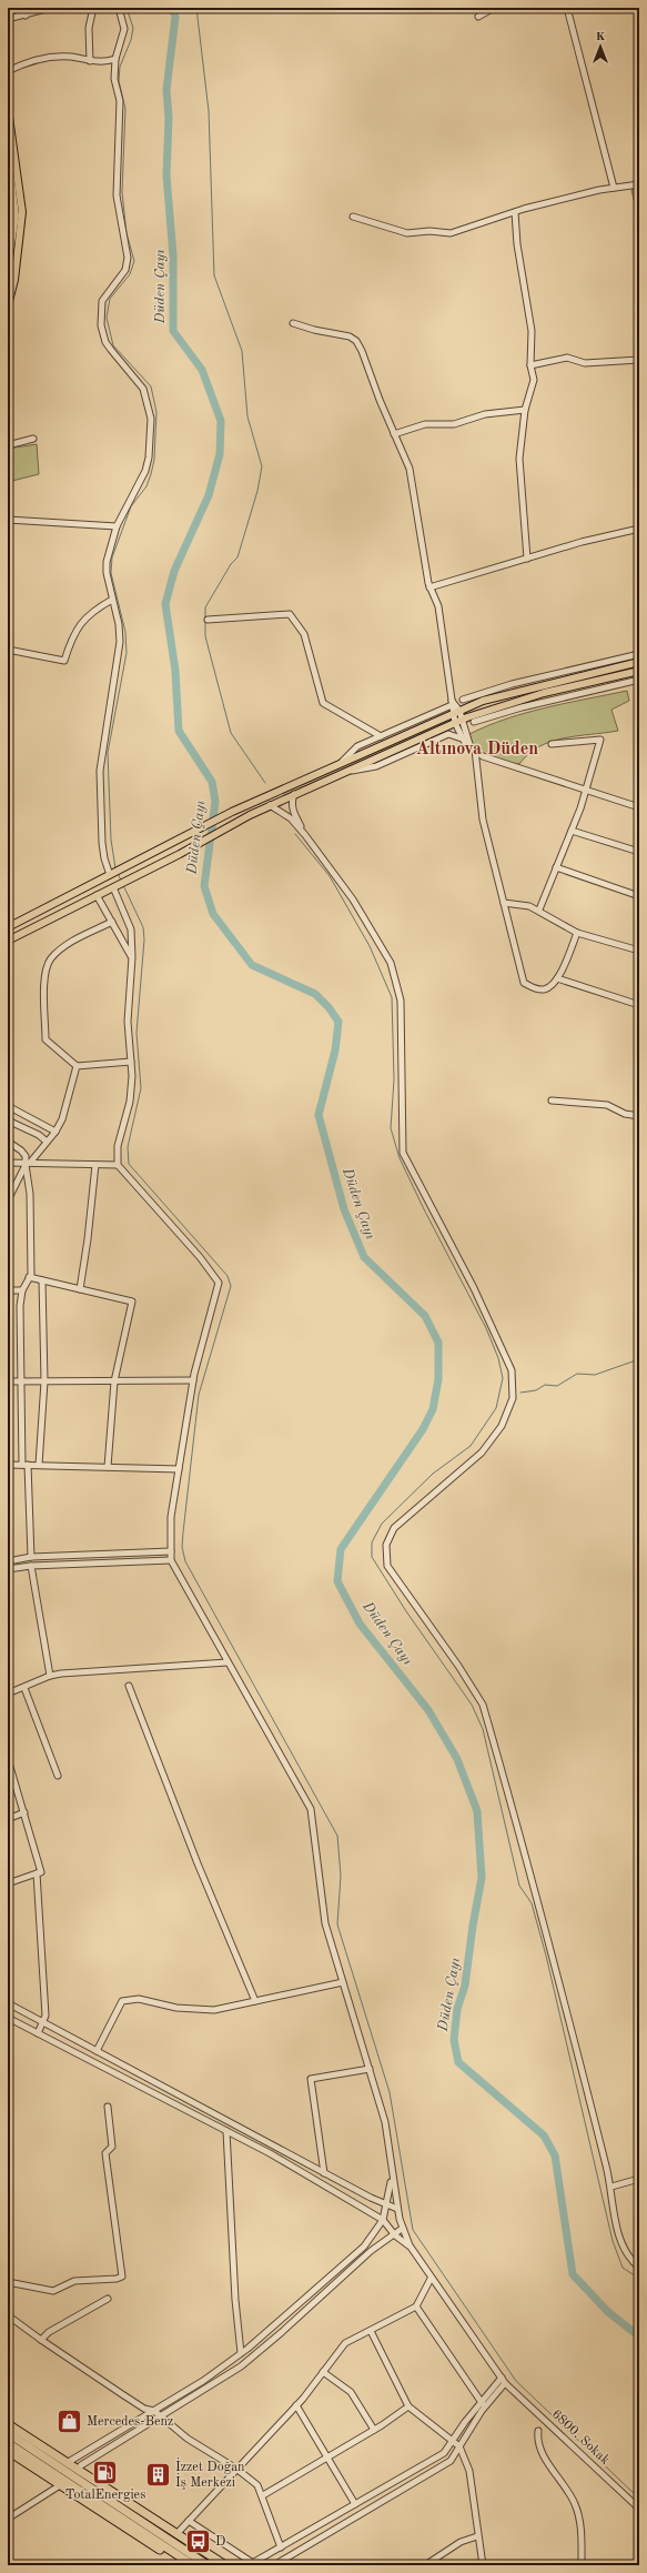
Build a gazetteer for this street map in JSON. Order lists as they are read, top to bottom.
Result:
{
  "streets": {
    "street": ["6800. Sokak"]
  },
  "districts": ["Altınova Düden"],
  "water": ["Düden Çayı"],
  "places": {
    "shop": ["Mercedes-Benz"],
    "fuel station": ["TotalEnergies"],
    "building": ["İzzet Doğan İş Merkezi"],
    "bus stop": ["D"]
  },
  "north": "top"
}
